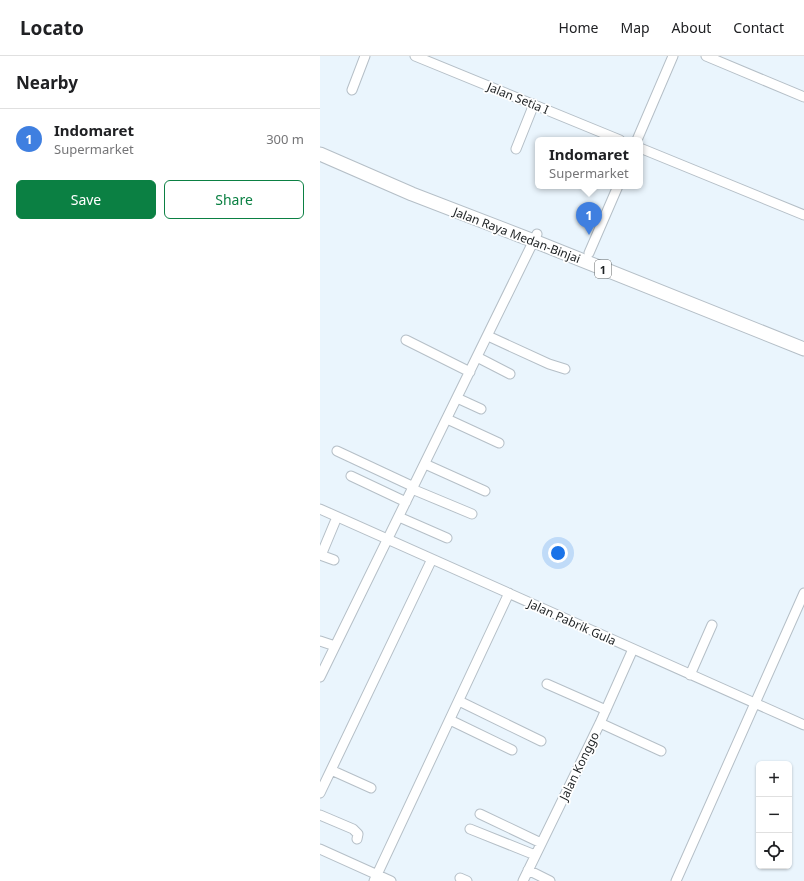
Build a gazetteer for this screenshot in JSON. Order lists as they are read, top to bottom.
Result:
{
  "streets": {
    "highway": ["Jalan Raya Medan-Binjai", "1"],
    "street": ["Jalan Setia I", "Jalan Pabrik Gula", "Jalan Konggo"]
  },
  "crossings": [
    ["Jalan Pabrik Gula", "Jalan Konggo"]
  ],
  "page": {
    "header": "Locato",
    "nav": [
      "Home",
      "Map",
      "About",
      "Contact"
    ],
    "heading": "Nearby",
    "list": [
      {
        "mark": "1",
        "name": "Indomaret",
        "note": "Supermarket",
        "value": "300 m"
      }
    ],
    "popup": ["Indomaret", "Supermarket"],
    "buttons": ["Save", "Share"],
    "pins": "1",
    "map_buttons": ["+", "−"]
  }
}
